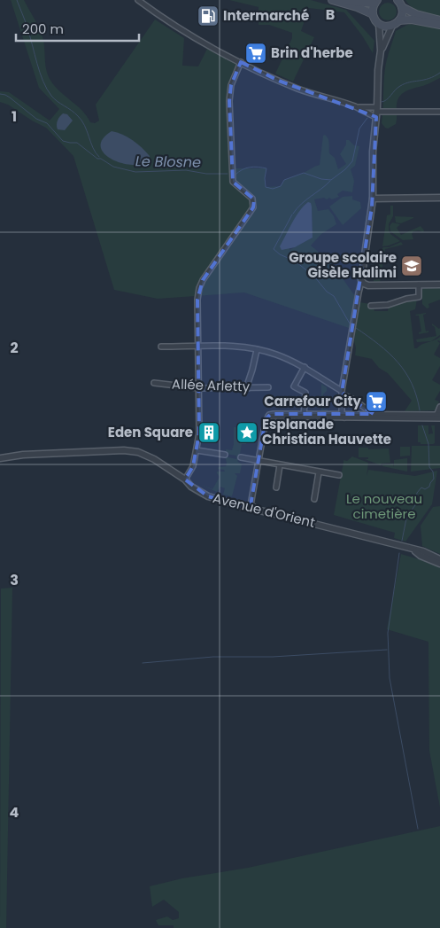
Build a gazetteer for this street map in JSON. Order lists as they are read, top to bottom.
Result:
{
  "streets": {
    "street": ["Allée Arletty", "Avenue d'Orient"]
  },
  "water": ["Le Blosne"],
  "parks": ["Le nouveau cimetière"],
  "places": {
    "fuel station": ["Intermarché"],
    "supermarket": ["Brin d'herbe", "Carrefour City"],
    "school or university": ["Groupe scolaire Gisèle Halimi"],
    "building": ["Eden Square"],
    "place": ["Esplanade Christian Hauvette"]
  },
  "scale_bar": "200 m",
  "grid": {
    "columns": ["B"],
    "rows": [
      "1",
      "2",
      "3",
      "4"
    ]
  }
}
